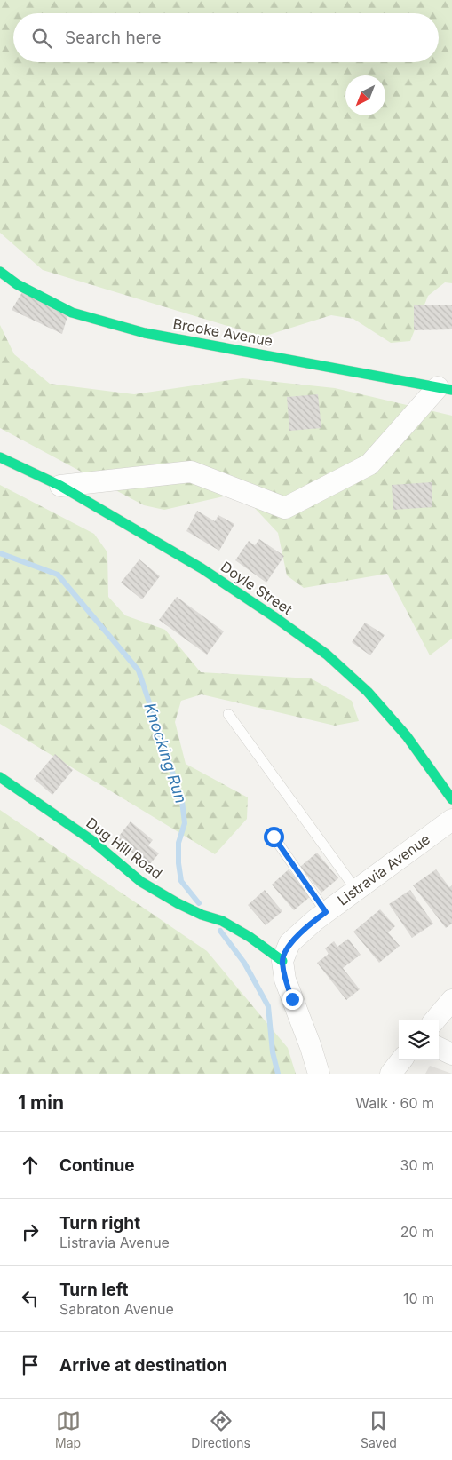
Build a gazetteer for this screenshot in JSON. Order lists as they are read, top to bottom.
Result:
{
  "streets": {
    "street": [
      "Brooke Avenue",
      "Doyle Street",
      "Dug Hill Road",
      "Listravia Avenue"
    ]
  },
  "crossings": [
    ["Dug Hill Road", "Listravia Avenue"]
  ],
  "water": ["Knocking Run"],
  "north": "bottom left",
  "page": {
    "search": "Search here",
    "heading": ["1 min", "Walk · 60 m"],
    "list": [
      ["Continue", "30 m"],
      ["Turn right", "Listravia Avenue", "20 m"],
      ["Turn left", "Sabraton Avenue", "10 m"],
      "Arrive at destination"
    ],
    "nav": ["Map", "Directions", "Saved"]
  }
}
